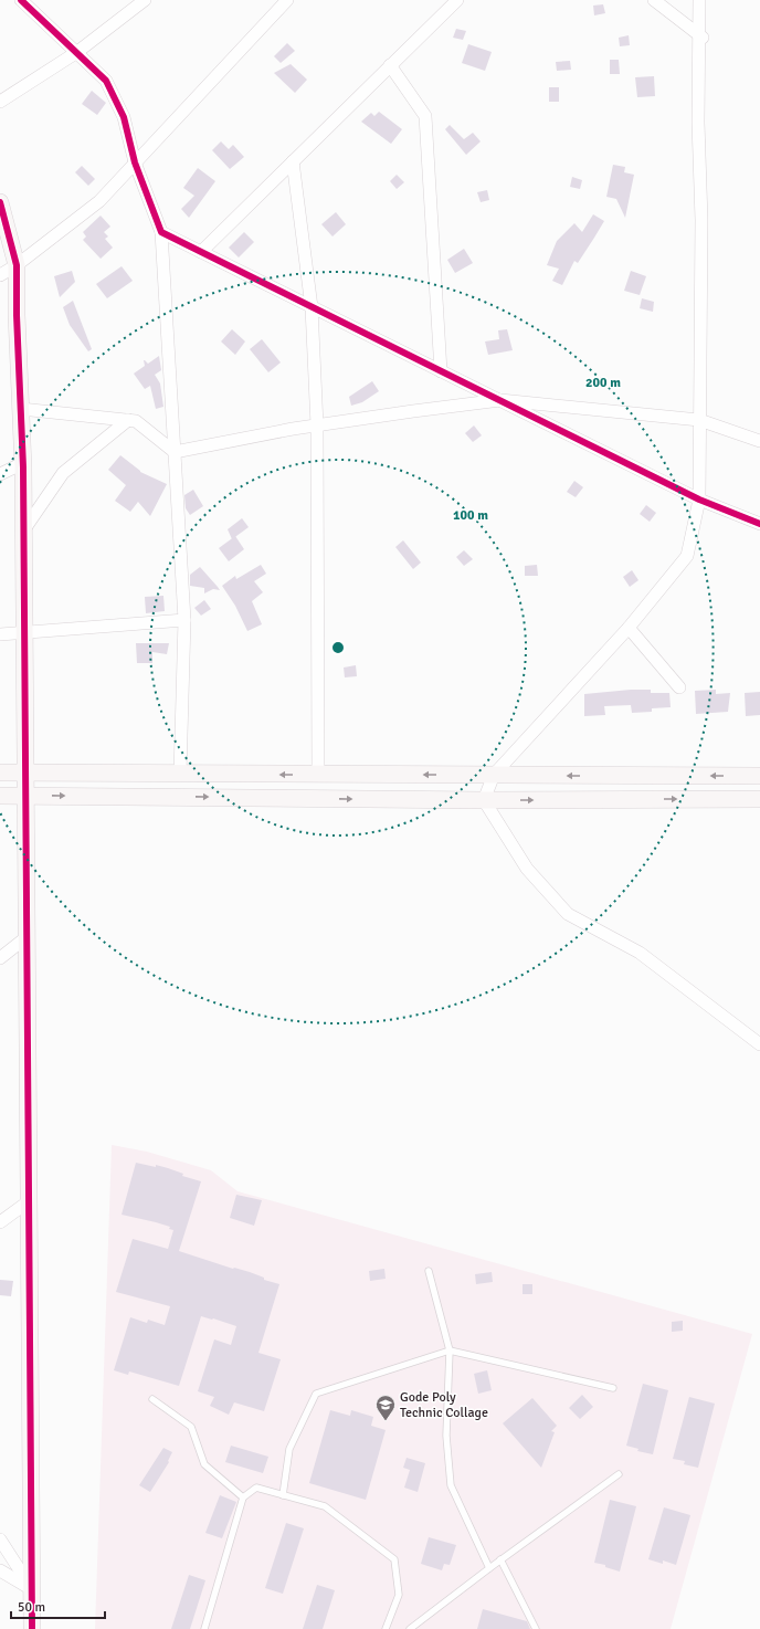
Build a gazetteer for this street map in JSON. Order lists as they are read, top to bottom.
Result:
{
  "places": {
    "school or university": ["Gode Poly Technic Collage"]
  },
  "scale_bar": "50 m",
  "rings": ["200 m", "100 m"]
}
